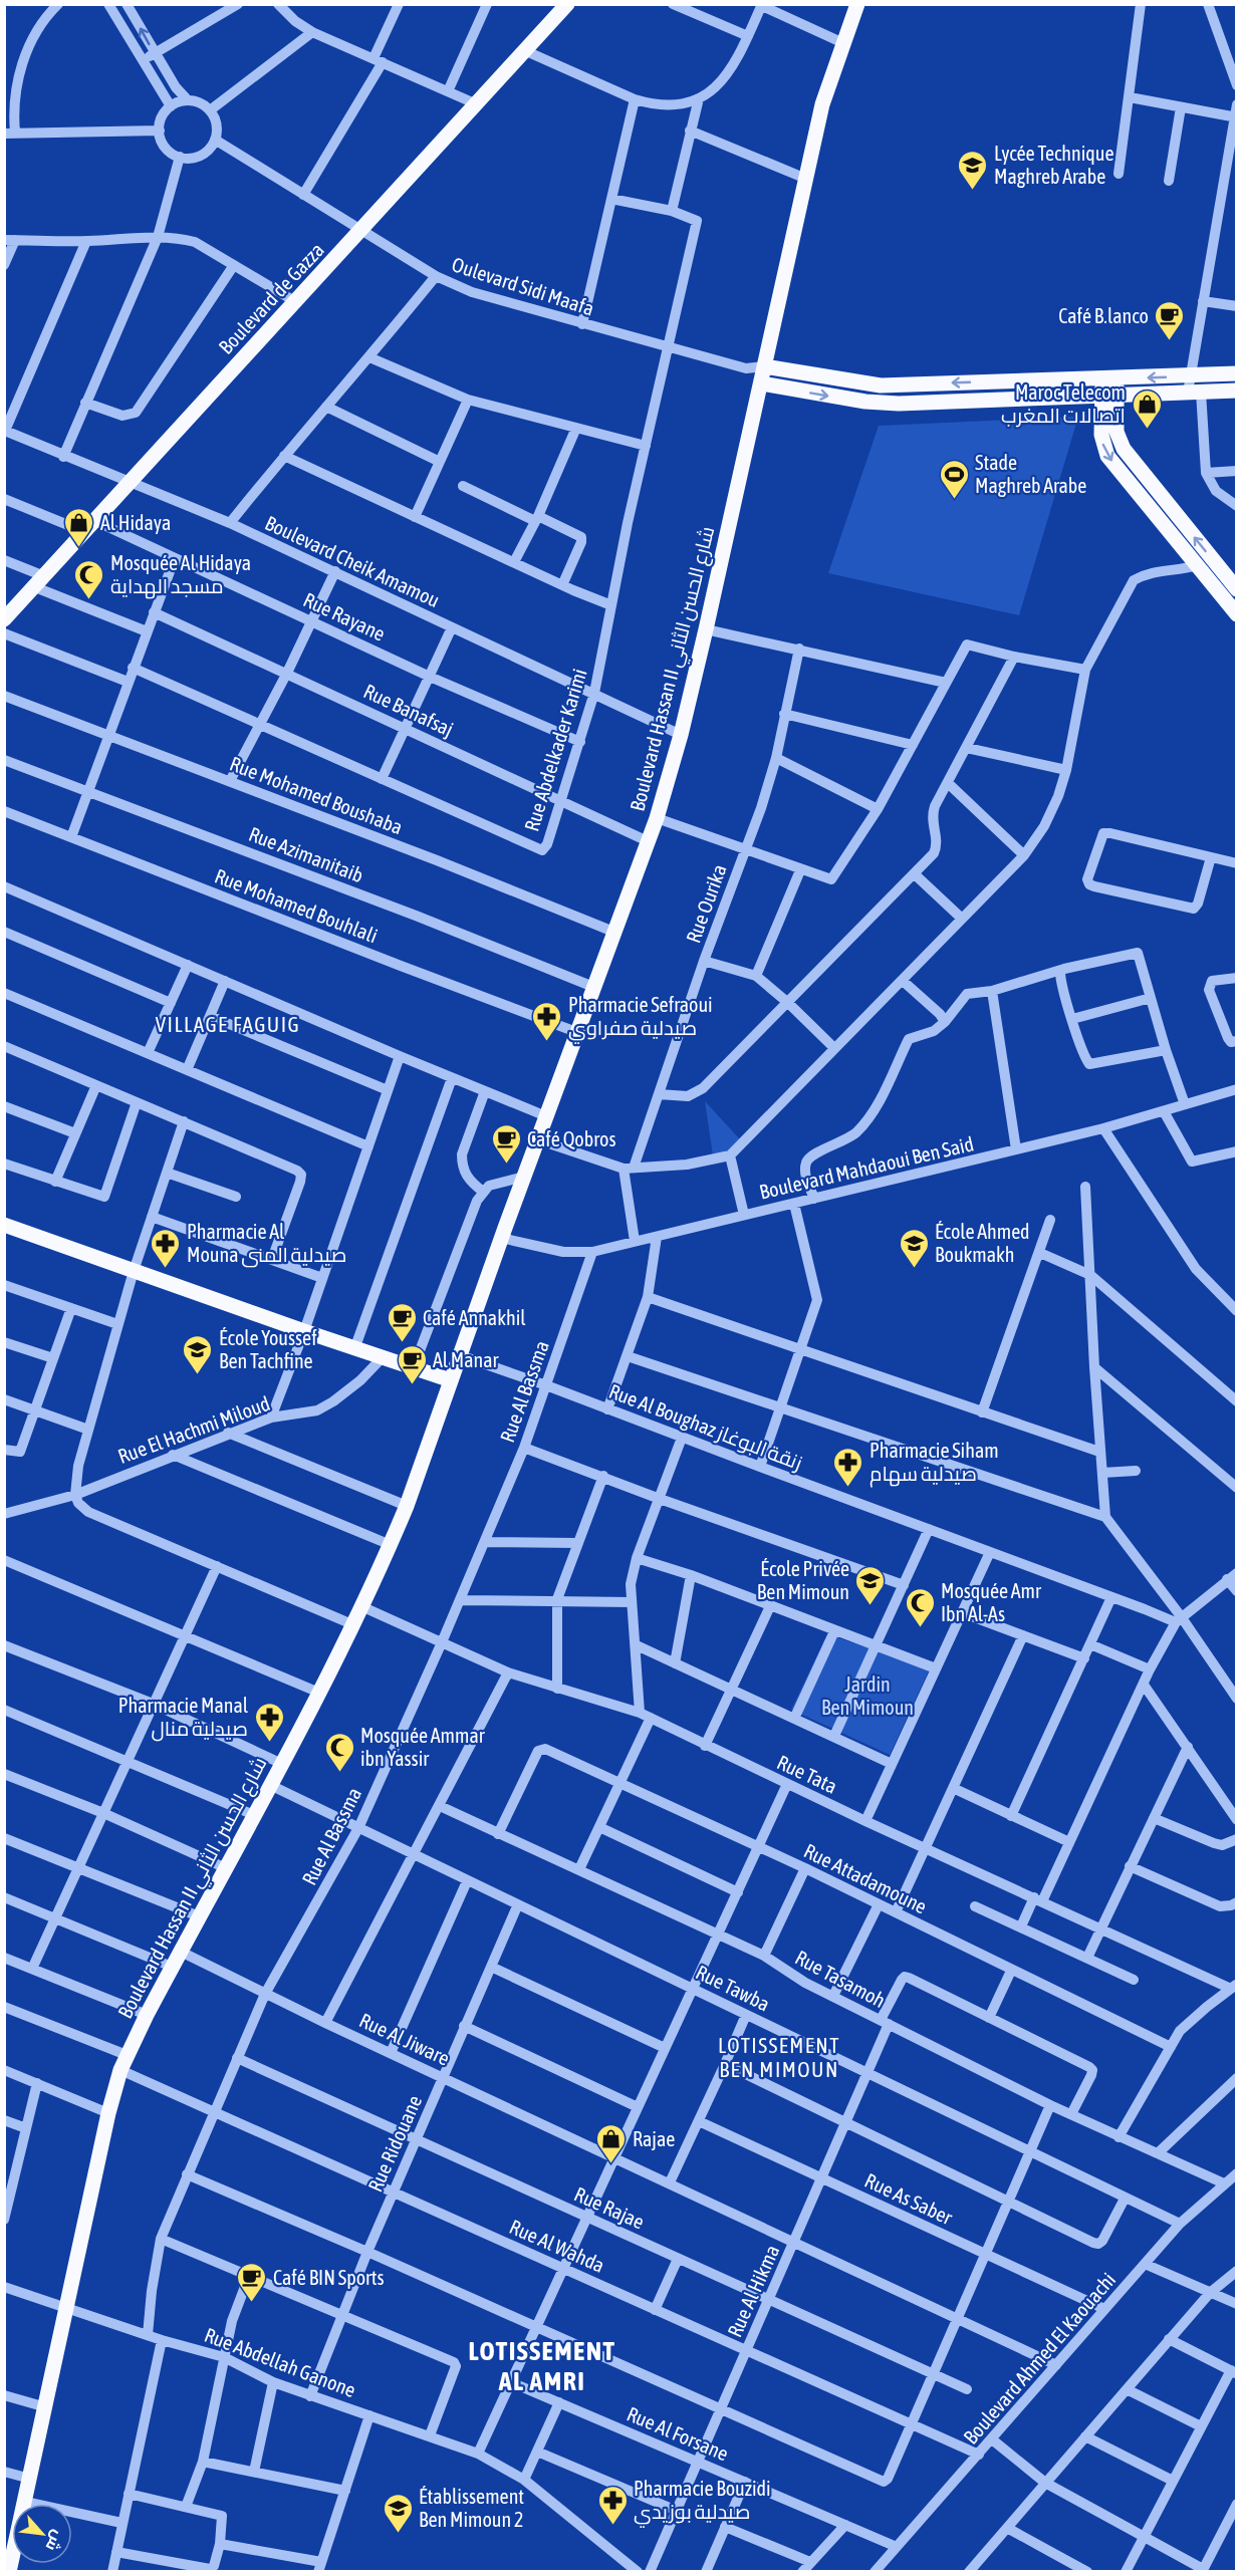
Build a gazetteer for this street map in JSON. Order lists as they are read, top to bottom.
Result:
{
  "streets": {
    "main road": ["Boulevard de Gazza", "Boulevard Hassan II شارع الحسن الثاني"],
    "street": [
      "Oulevard Sidi Maafa",
      "Boulevard Cheik Amamou",
      "Rue Rayane",
      "Rue Banafsaj",
      "Rue Abdelkader Karimi",
      "Rue Mohamed Boushaba",
      "Rue Azimanitaib",
      "Rue Ourika",
      "Rue Mohamed Bouhlali",
      "Boulevard Mahdaoui Ben Said",
      "Rue Al Bassma",
      "Rue Al Boughaz زنقة البوغاز",
      "Rue El Hachmi Miloud",
      "Rue Tata",
      "Rue Attadamoune",
      "Rue Tasamoh",
      "Rue Tawba",
      "Rue Al Jiware",
      "Rue Ridouane",
      "Rue As Saber",
      "Rue Rajae",
      "Rue Al Wahda",
      "Rue Al Hikma",
      "Boulevard Ahmed El Kaouachi",
      "Rue Abdellah Ganone",
      "Rue Al Forsane"
    ]
  },
  "crossings": [
    ["Oulevard Sidi Maafa", "Boulevard de Gazza"],
    ["Oulevard Sidi Maafa", "Rue Abdelkader Karimi"],
    ["Boulevard de Gazza", "Boulevard Cheik Amamou"],
    ["Boulevard de Gazza", "Rue Rayane"],
    ["Boulevard Cheik Amamou", "Boulevard Hassan II شارع الحسن الثاني"],
    ["Boulevard Cheik Amamou", "Rue Abdelkader Karimi"],
    ["Rue Rayane", "Rue Abdelkader Karimi"],
    ["Boulevard Hassan II شارع الحسن الثاني", "Rue Banafsaj"],
    ["Boulevard Hassan II شارع الحسن الثاني", "Rue Mohamed Boushaba"],
    ["Boulevard Hassan II شارع الحسن الثاني", "Rue Azimanitaib"],
    ["Boulevard Hassan II شارع الحسن الثاني", "Rue Mohamed Bouhlali"],
    ["Boulevard Hassan II شارع الحسن الثاني", "Boulevard Mahdaoui Ben Said"],
    ["Boulevard Hassan II شارع الحسن الثاني", "Rue Al Boughaz زنقة البوغاز"],
    ["Boulevard Hassan II شارع الحسن الثاني", "Rue Tata"],
    ["Boulevard Hassan II شارع الحسن الثاني", "Rue Tawba"],
    ["Boulevard Hassan II شارع الحسن الثاني", "Rue Al Jiware"],
    ["Boulevard Hassan II شارع الحسن الثاني", "Rue Al Wahda"],
    ["Boulevard Hassan II شارع الحسن الثاني", "Rue Abdellah Ganone"],
    ["Rue Banafsaj", "Rue Abdelkader Karimi"],
    ["Rue Ourika", "Boulevard Mahdaoui Ben Said"],
    ["Boulevard Mahdaoui Ben Said", "Rue Al Bassma"],
    ["Rue Al Bassma", "Rue Al Boughaz زنقة البوغاز"],
    ["Rue Al Bassma", "Rue Tata"],
    ["Rue Al Bassma", "Rue Tawba"],
    ["Rue Al Bassma", "Rue Al Jiware"],
    ["Rue Al Bassma", "Rue Rajae"],
    ["Rue Al Bassma", "Rue Al Wahda"],
    ["Rue Al Bassma", "Rue Abdellah Ganone"],
    ["Rue Attadamoune", "Rue Tasamoh"],
    ["Rue Tasamoh", "Rue Al Hikma"],
    ["Rue Tasamoh", "Boulevard Ahmed El Kaouachi"],
    ["Rue Tawba", "Rue Ridouane"],
    ["Rue Tawba", "Rue Al Hikma"],
    ["Rue Tawba", "Boulevard Ahmed El Kaouachi"],
    ["Rue Al Jiware", "Rue Ridouane"],
    ["Rue Al Jiware", "Rue Al Hikma"],
    ["Rue Al Jiware", "Boulevard Ahmed El Kaouachi"],
    ["Rue Ridouane", "Rue Rajae"],
    ["Rue Ridouane", "Rue Al Wahda"],
    ["Rue Ridouane", "Rue Abdellah Ganone"],
    ["Rue As Saber", "Rue Al Hikma"],
    ["Rue As Saber", "Boulevard Ahmed El Kaouachi"],
    ["Rue Rajae", "Rue Al Hikma"],
    ["Rue Al Wahda", "Rue Al Hikma"],
    ["Rue Al Wahda", "Boulevard Ahmed El Kaouachi"],
    ["Rue Al Hikma", "Rue Al Forsane"],
    ["Boulevard Ahmed El Kaouachi", "Rue Al Forsane"]
  ],
  "districts": ["VILLAGE FAGUIG", "LOTISSEMENT BEN MIMOUN", "LOTISSEMENT AL AMRI"],
  "parks": ["Jardin Ben Mimoun"],
  "places": {
    "school or university": [
      "Lycée Technique Maghreb Arabe",
      "École Ahmed Boukmakh",
      "École Youssef Ben Tachfine",
      "École Privée Ben Mimoun",
      "Établissement Ben Mimoun 2"
    ],
    "cafe": [
      "Café B.lanco",
      "Café Qobros",
      "Café Annakhil",
      "Al Manar",
      "Café BIN Sports"
    ],
    "shop": ["Maroc Telecom اتصالات المغرب", "Al Hidaya", "Rajae"],
    "sports": ["Stade Maghreb Arabe"],
    "mosque": ["Mosquée Al Hidaya مسجد الهداية", "Mosquée Amr Ibn Al-As", "Mosquée Ammar ibn Yassir"],
    "pharmacy": [
      "Pharmacie Sefraoui صيدلية صفراوي",
      "Pharmacie Al Mouna صيدلية المنى",
      "Pharmacie Siham صيدلية سهام",
      "Pharmacie Manal صيدلية منال",
      "Pharmacie Bouzidi صيدلية بوزيدي"
    ]
  },
  "north": "bottom right"
}
